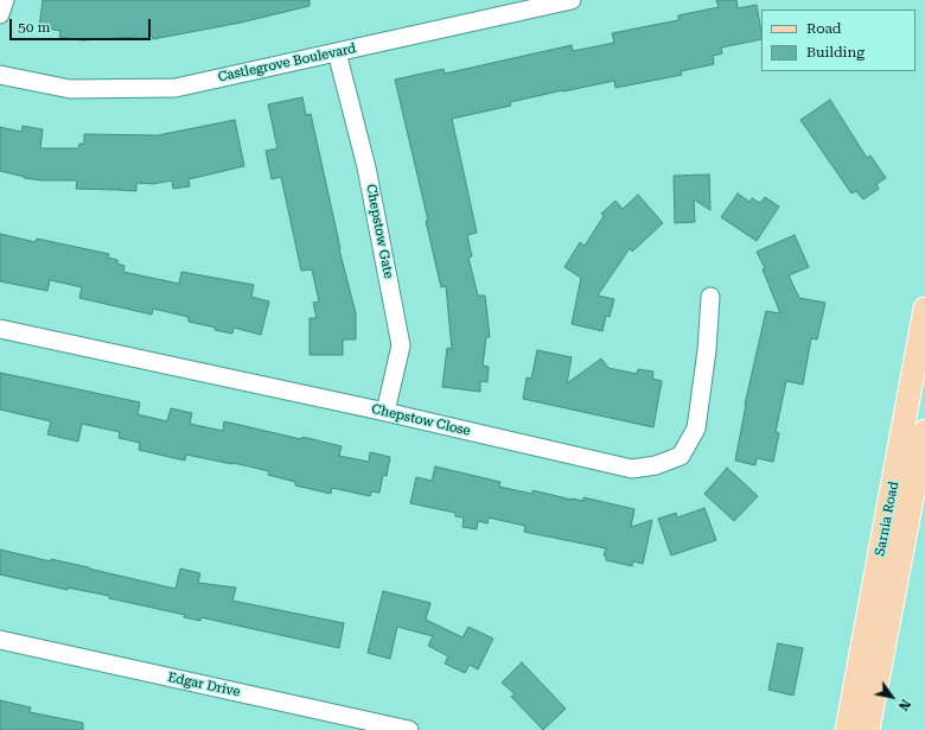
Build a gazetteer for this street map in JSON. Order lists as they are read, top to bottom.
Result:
{
  "streets": {
    "main road": ["Sarnia Road"],
    "street": [
      "Castlegrove Boulevard",
      "Chepstow Gate",
      "Chepstow Close",
      "Edgar Drive"
    ]
  },
  "crossings": [
    ["Castlegrove Boulevard", "Chepstow Gate"],
    ["Chepstow Gate", "Chepstow Close"]
  ],
  "legend": ["Road", "Building"],
  "scale_bar": "50 m",
  "north": "bottom right"
}
